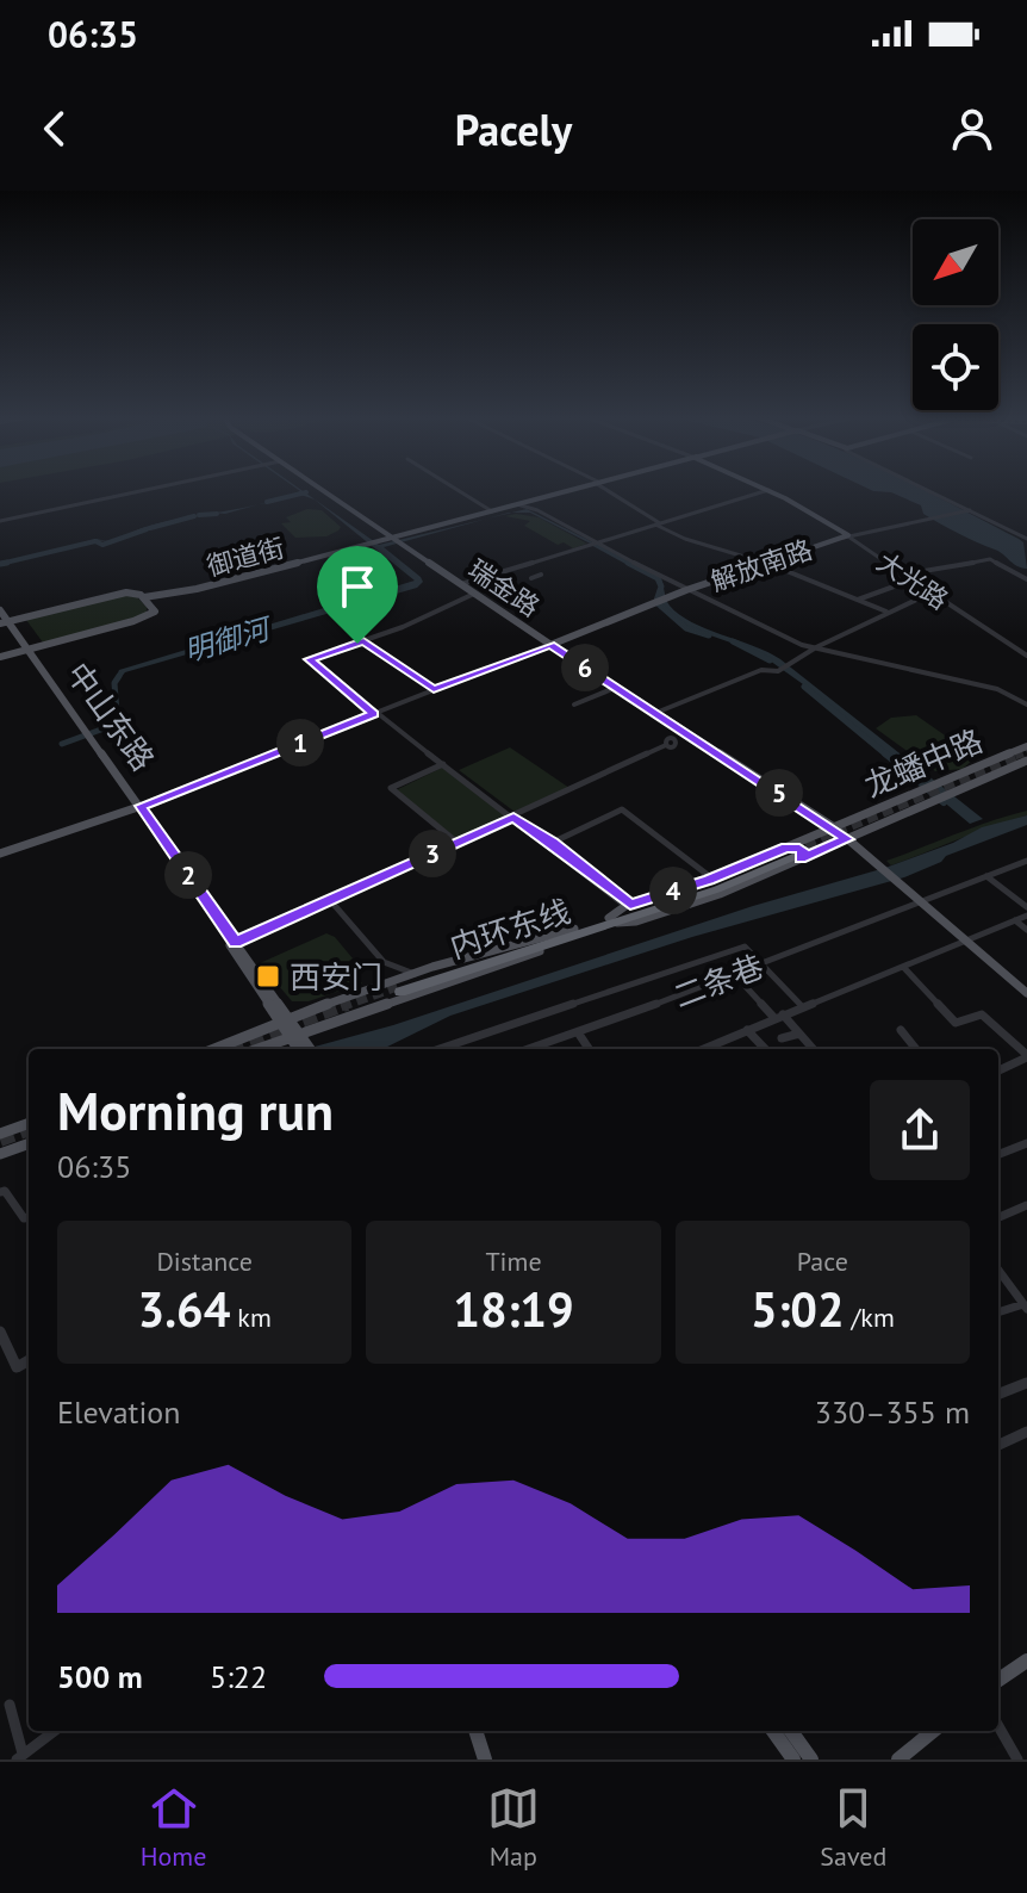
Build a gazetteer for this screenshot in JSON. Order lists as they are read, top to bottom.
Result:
{
  "streets": {
    "highway": ["内环东线"],
    "main road": [
      "御道街",
      "瑞金路",
      "中山东路",
      "龙蟠中路"
    ],
    "street": ["解放南路", "大光路", "二条巷"]
  },
  "crossings": [
    ["御道街", "瑞金路"],
    ["御道街", "中山东路"],
    ["解放南路", "大光路"],
    ["瑞金路", "龙蟠中路"],
    ["瑞金路", "二条巷"],
    ["龙蟠中路", "内环东线"]
  ],
  "water": ["明御河"],
  "places": {
    "transit": ["西安门"]
  },
  "north": "bottom left",
  "page": {
    "status": "06:35",
    "header": "Pacely",
    "pins": [
      "6",
      "1",
      "5",
      "3",
      "2",
      "4"
    ],
    "heading": ["Morning run", "06:35"],
    "stats": [
      ["Distance", "3.64 km"],
      ["Time", "18:19"],
      ["Pace", "5:02 /km"]
    ],
    "chart": ["Elevation", "330–355 m"],
    "list": [
      {
        "name": "500 m",
        "note": "5:22"
      }
    ],
    "tabs": ["Home", "Map", "Saved"]
  }
}
